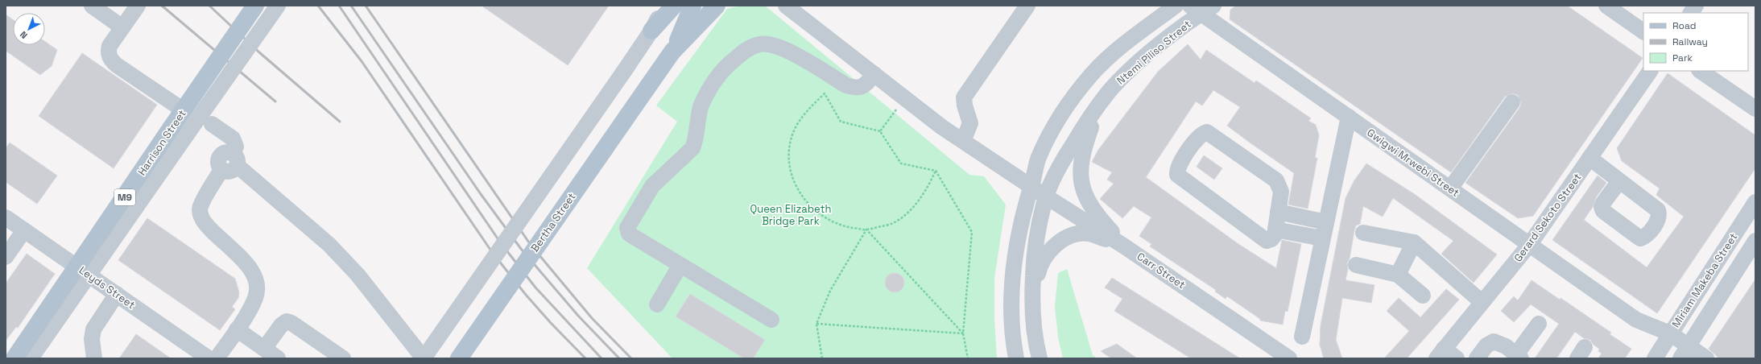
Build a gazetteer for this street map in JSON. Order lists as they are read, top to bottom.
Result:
{
  "streets": {
    "main road": ["Harrison Street", "M9", "Bertha Street"],
    "street": [
      "Ntemi Piliso Street",
      "Gwigwi Mrwebi Street",
      "Gerard Sekoto Street",
      "Carr Street",
      "Miriam Makeba Street",
      "Leyds Street"
    ]
  },
  "crossings": [
    ["Ntemi Piliso Street", "Gwigwi Mrwebi Street"],
    ["Ntemi Piliso Street", "Carr Street"],
    ["Harrison Street", "Leyds Street"],
    ["Gwigwi Mrwebi Street", "Gerard Sekoto Street"],
    ["Gwigwi Mrwebi Street", "Miriam Makeba Street"]
  ],
  "parks": ["Queen Elizabeth Bridge Park"],
  "legend": ["Road", "Railway", "Park"],
  "north": "bottom left"
}
